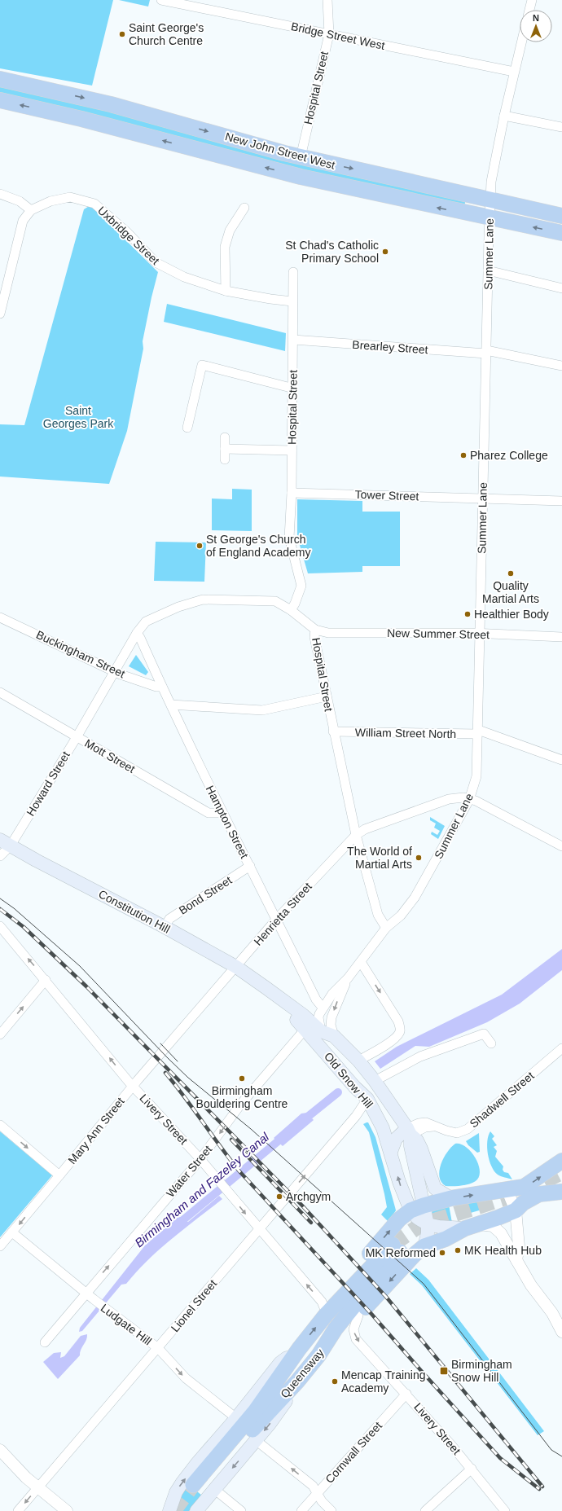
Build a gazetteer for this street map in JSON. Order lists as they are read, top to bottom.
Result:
{
  "streets": {
    "highway": ["New John Street West", "Queensway"],
    "main road": ["Constitution Hill", "Old Snow Hill"],
    "street": [
      "Bridge Street West",
      "Hospital Street",
      "Uxbridge Street",
      "Summer Lane",
      "Brearley Street",
      "Tower Street",
      "New Summer Street",
      "Buckingham Street",
      "William Street North",
      "Mott Street",
      "Howard Street",
      "Hampton Street",
      "Bond Street",
      "Henrietta Street",
      "Shadwell Street",
      "Livery Street",
      "Mary Ann Street",
      "Water Street",
      "Lionel Street",
      "Ludgate Hill",
      "Cornwall Street"
    ]
  },
  "crossings": [
    ["Bridge Street West", "Hospital Street"],
    ["Bridge Street West", "Summer Lane"],
    ["Hospital Street", "New John Street West"],
    ["Hospital Street", "Uxbridge Street"],
    ["Hospital Street", "Summer Lane"],
    ["Hospital Street", "Brearley Street"],
    ["Hospital Street", "Tower Street"],
    ["Hospital Street", "New Summer Street"],
    ["Hospital Street", "William Street North"],
    ["Hospital Street", "Howard Street"],
    ["Hospital Street", "Henrietta Street"],
    ["New John Street West", "Summer Lane"],
    ["Summer Lane", "Brearley Street"],
    ["Summer Lane", "Tower Street"],
    ["Summer Lane", "New Summer Street"],
    ["Summer Lane", "William Street North"],
    ["Summer Lane", "Hampton Street"],
    ["Summer Lane", "Constitution Hill"],
    ["Summer Lane", "Henrietta Street"],
    ["Buckingham Street", "Howard Street"],
    ["Buckingham Street", "Hampton Street"],
    ["Mott Street", "Howard Street"],
    ["Mott Street", "Hampton Street"],
    ["Howard Street", "Hampton Street"],
    ["Howard Street", "Constitution Hill"],
    ["Hampton Street", "Bond Street"],
    ["Hampton Street", "Henrietta Street"],
    ["Bond Street", "Constitution Hill"],
    ["Constitution Hill", "Henrietta Street"],
    ["Constitution Hill", "Old Snow Hill"],
    ["Constitution Hill", "Water Street"],
    ["Henrietta Street", "Livery Street"],
    ["Henrietta Street", "Mary Ann Street"],
    ["Old Snow Hill", "Shadwell Street"],
    ["Old Snow Hill", "Water Street"],
    ["Old Snow Hill", "Lionel Street"],
    ["Livery Street", "Mary Ann Street"],
    ["Livery Street", "Water Street"],
    ["Livery Street", "Lionel Street"],
    ["Livery Street", "Queensway"],
    ["Livery Street", "Cornwall Street"],
    ["Mary Ann Street", "Ludgate Hill"],
    ["Water Street", "Ludgate Hill"],
    ["Lionel Street", "Ludgate Hill"]
  ],
  "one_way": ["Mary Ann Street", "Ludgate Hill"],
  "water": ["Birmingham and Fazeley Canal"],
  "parks": ["Saint Georges Park"],
  "places": {
    "other": [
      "Saint George's Church Centre",
      "St Chad's Catholic Primary School",
      "Pharez College",
      "St George's Church of England Academy",
      "Quality Martial Arts",
      "Healthier Body",
      "The World of Martial Arts",
      "Birmingham Bouldering Centre",
      "Archgym",
      "MK Health Hub",
      "MK Reformed",
      "Mencap Training Academy"
    ],
    "transit": ["Birmingham Snow Hill"]
  },
  "north": "top"
}
